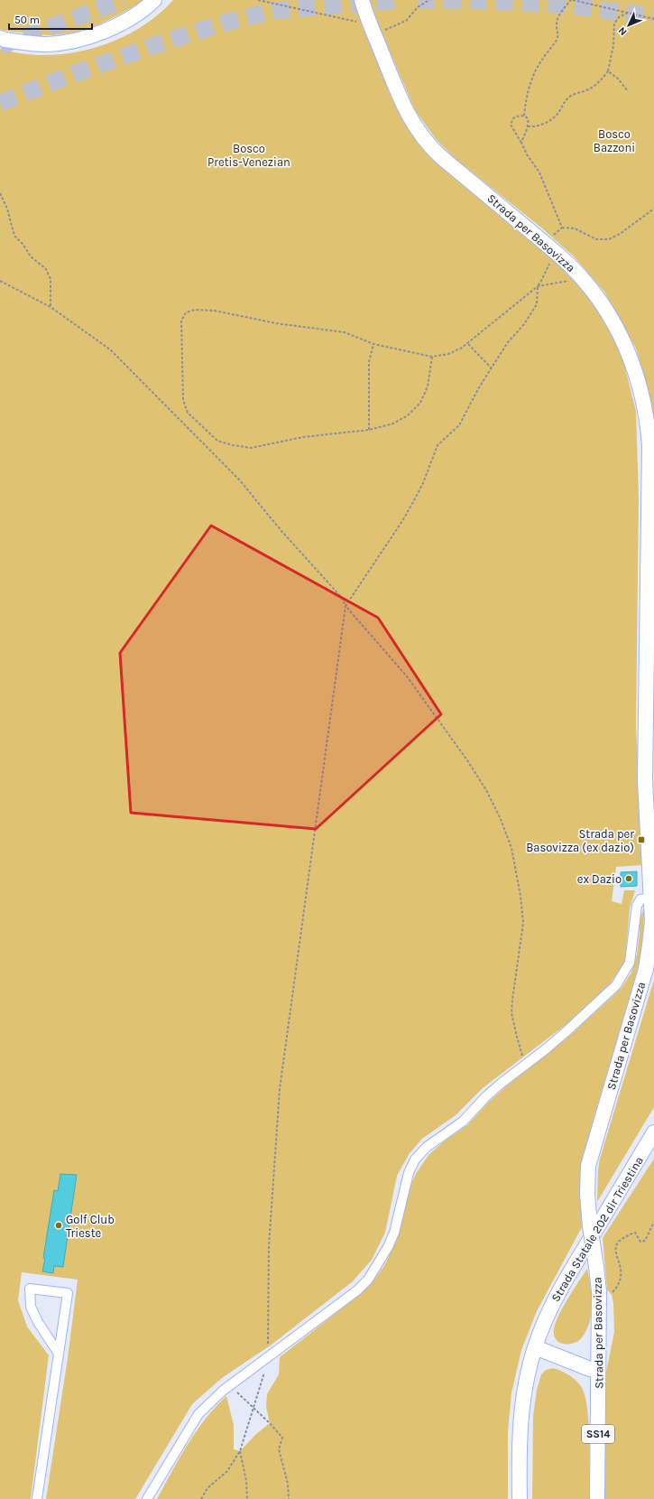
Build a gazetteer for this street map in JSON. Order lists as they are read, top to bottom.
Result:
{
  "streets": {
    "main road": ["Strada per Basovizza", "Strada Statale 202 dir Triestina", "SS14"]
  },
  "parks": ["Bosco Bazzoni", "Bosco Pretis-Venezian"],
  "places": {
    "transit": ["Strada per Basovizza (ex dazio)"],
    "other": ["ex Dazio", "Golf Club Trieste"]
  },
  "scale_bar": "50 m",
  "north": "bottom left"
}
